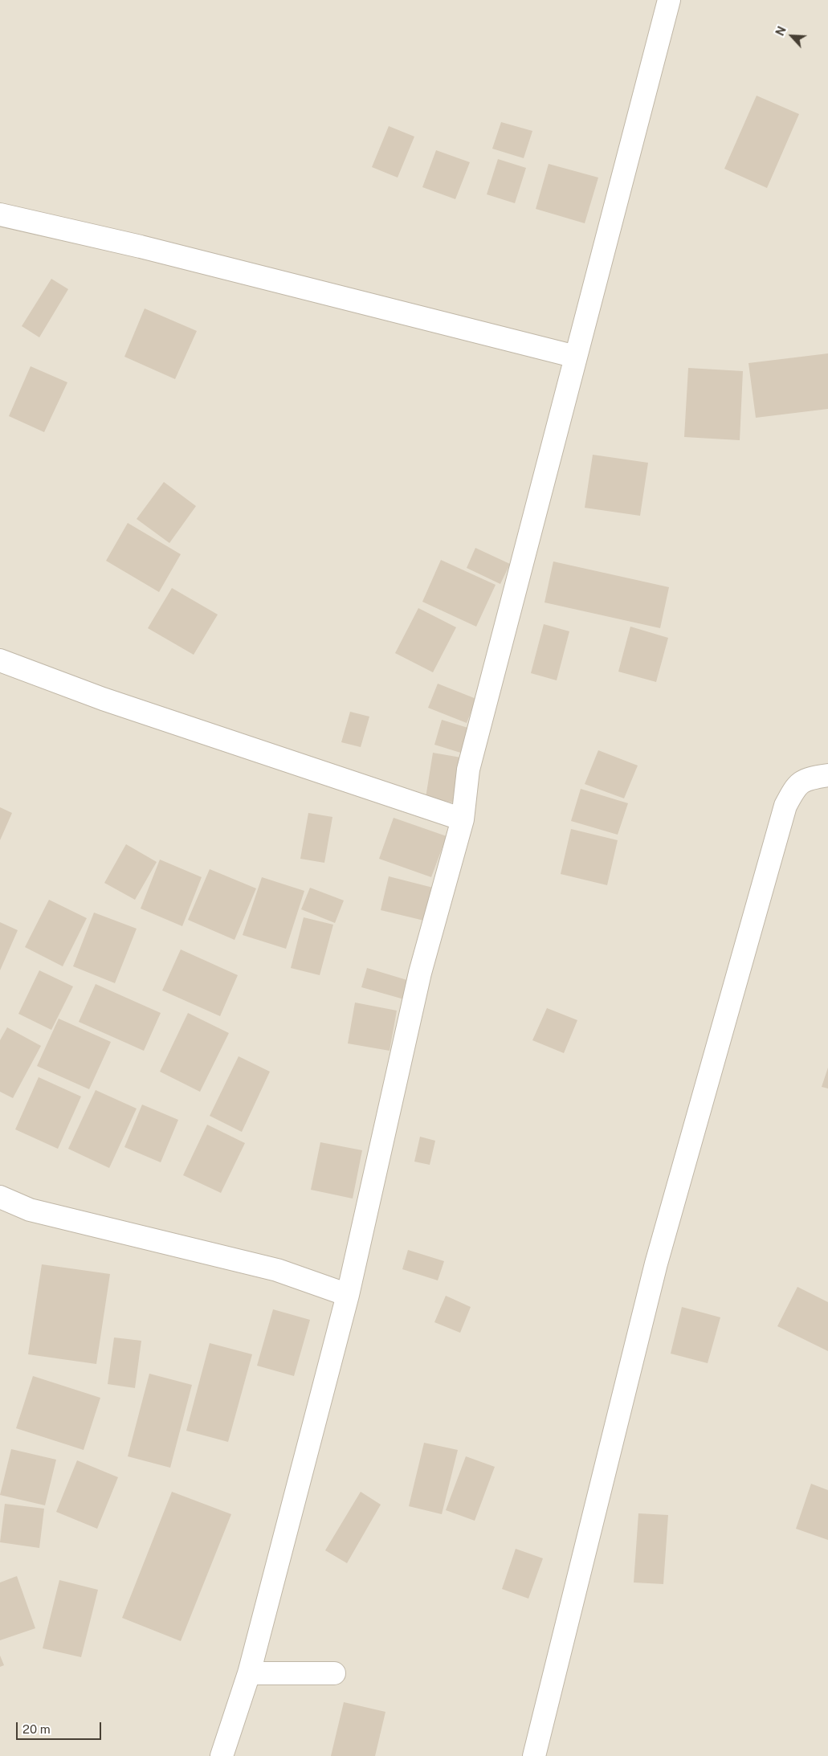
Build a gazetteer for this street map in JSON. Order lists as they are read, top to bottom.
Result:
{
  "scale_bar": "20 m",
  "north": "top left"
}
